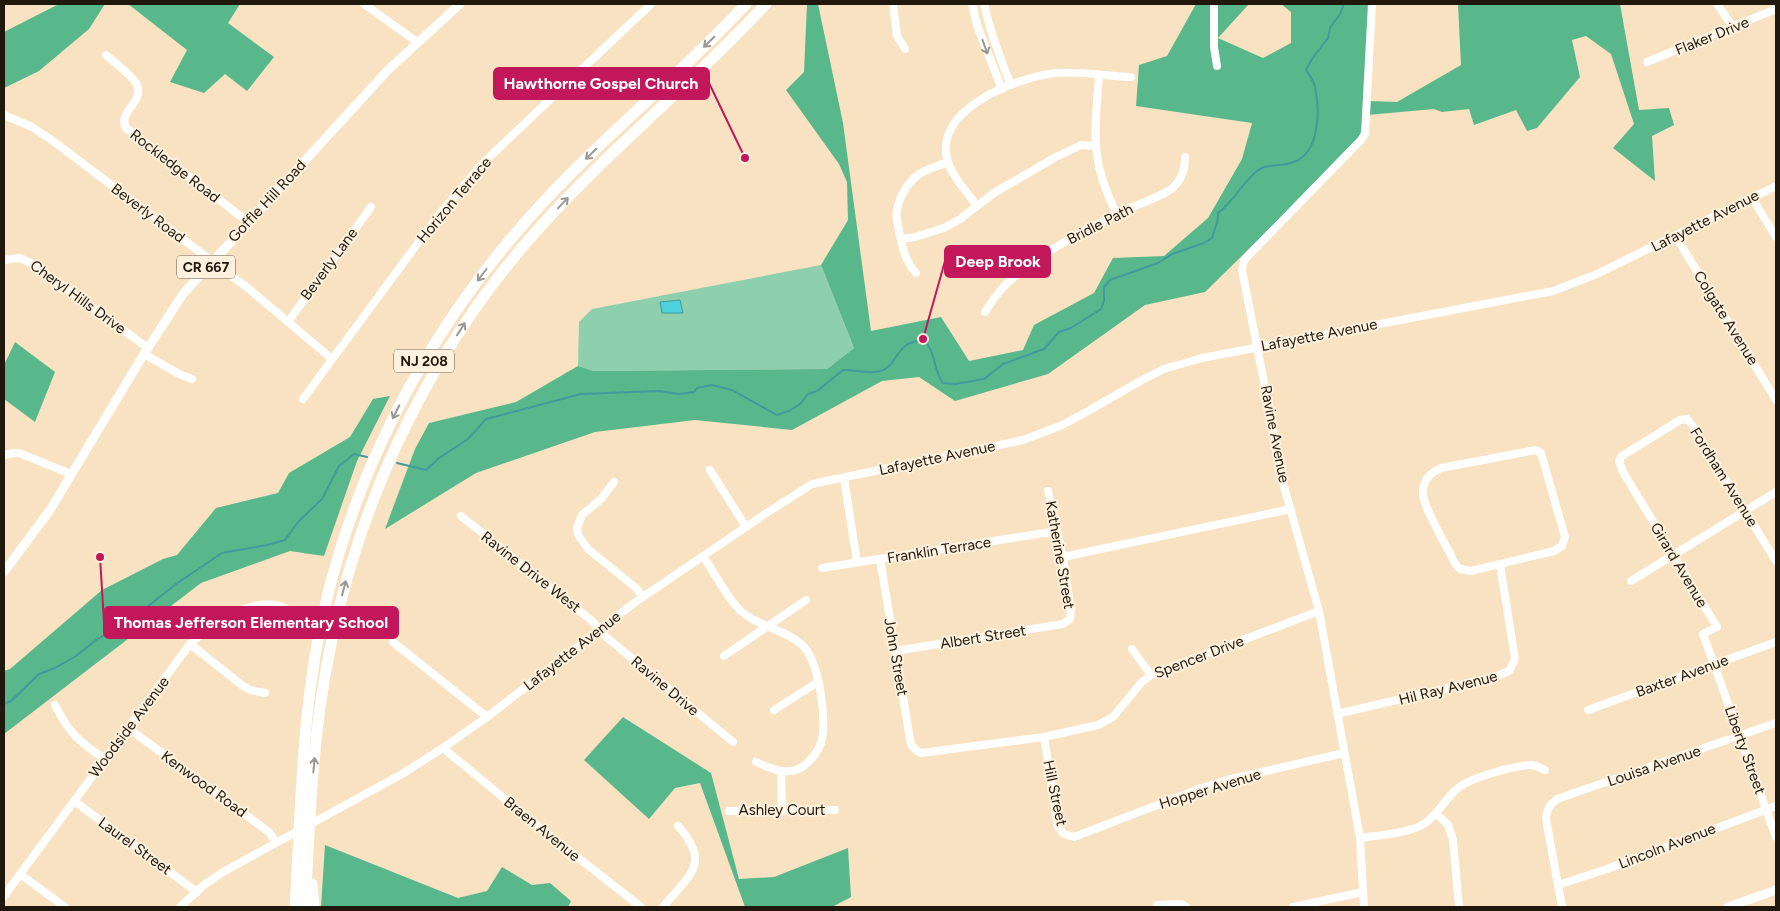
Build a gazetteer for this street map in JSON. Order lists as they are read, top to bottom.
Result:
{
  "streets": {
    "highway": ["NJ 208"],
    "main road": ["Goffle Hill Road", "CR 667"],
    "street": [
      "Flaker Drive",
      "Rockledge Road",
      "Horizon Terrace",
      "Beverly Road",
      "Lafayette Avenue",
      "Bridle Path",
      "Beverly Lane",
      "Cheryl Hills Drive",
      "Colgate Avenue",
      "Ravine Avenue",
      "Fordham Avenue",
      "Franklin Terrace",
      "Katherine Street",
      "Girard Avenue",
      "Ravine Drive West",
      "Albert Street",
      "John Street",
      "Spencer Drive",
      "Baxter Avenue",
      "Ravine Drive",
      "Hil Ray Avenue",
      "Woodside Avenue",
      "Liberty Street",
      "Louisa Avenue",
      "Kenwood Road",
      "Hopper Avenue",
      "Hill Street",
      "Ashley Court",
      "Braen Avenue",
      "Laurel Street",
      "Lincoln Avenue"
    ]
  },
  "crossings": [
    ["Rockledge Road", "Goffle Hill Road"],
    ["Horizon Terrace", "Beverly Road"],
    ["Goffle Hill Road", "Beverly Road"],
    ["Goffle Hill Road", "Cheryl Hills Drive"],
    ["Beverly Road", "Beverly Lane"],
    ["Lafayette Avenue", "Colgate Avenue"],
    ["Lafayette Avenue", "Ravine Avenue"],
    ["Lafayette Avenue", "Ravine Drive West"],
    ["Lafayette Avenue", "Ravine Drive"],
    ["Lafayette Avenue", "Kenwood Road"],
    ["Lafayette Avenue", "Braen Avenue"],
    ["Lafayette Avenue", "Laurel Street"],
    ["Ravine Avenue", "Spencer Drive"],
    ["Ravine Avenue", "Hil Ray Avenue"],
    ["Ravine Avenue", "Hopper Avenue"],
    ["Fordham Avenue", "Girard Avenue"],
    ["Franklin Terrace", "Katherine Street"],
    ["Franklin Terrace", "John Street"],
    ["Katherine Street", "Albert Street"],
    ["Girard Avenue", "Baxter Avenue"],
    ["Girard Avenue", "Liberty Street"],
    ["Ravine Drive West", "Ravine Drive"],
    ["Albert Street", "John Street"],
    ["John Street", "Spencer Drive"],
    ["Spencer Drive", "Hill Street"],
    ["Baxter Avenue", "Liberty Street"],
    ["Woodside Avenue", "Kenwood Road"],
    ["Woodside Avenue", "Laurel Street"],
    ["Liberty Street", "Louisa Avenue"],
    ["Liberty Street", "Lincoln Avenue"],
    ["Louisa Avenue", "Lincoln Avenue"],
    ["Hopper Avenue", "Hill Street"]
  ],
  "places": ["Hawthorne Gospel Church", "Deep Brook", "Thomas Jefferson Elementary School"]
}
